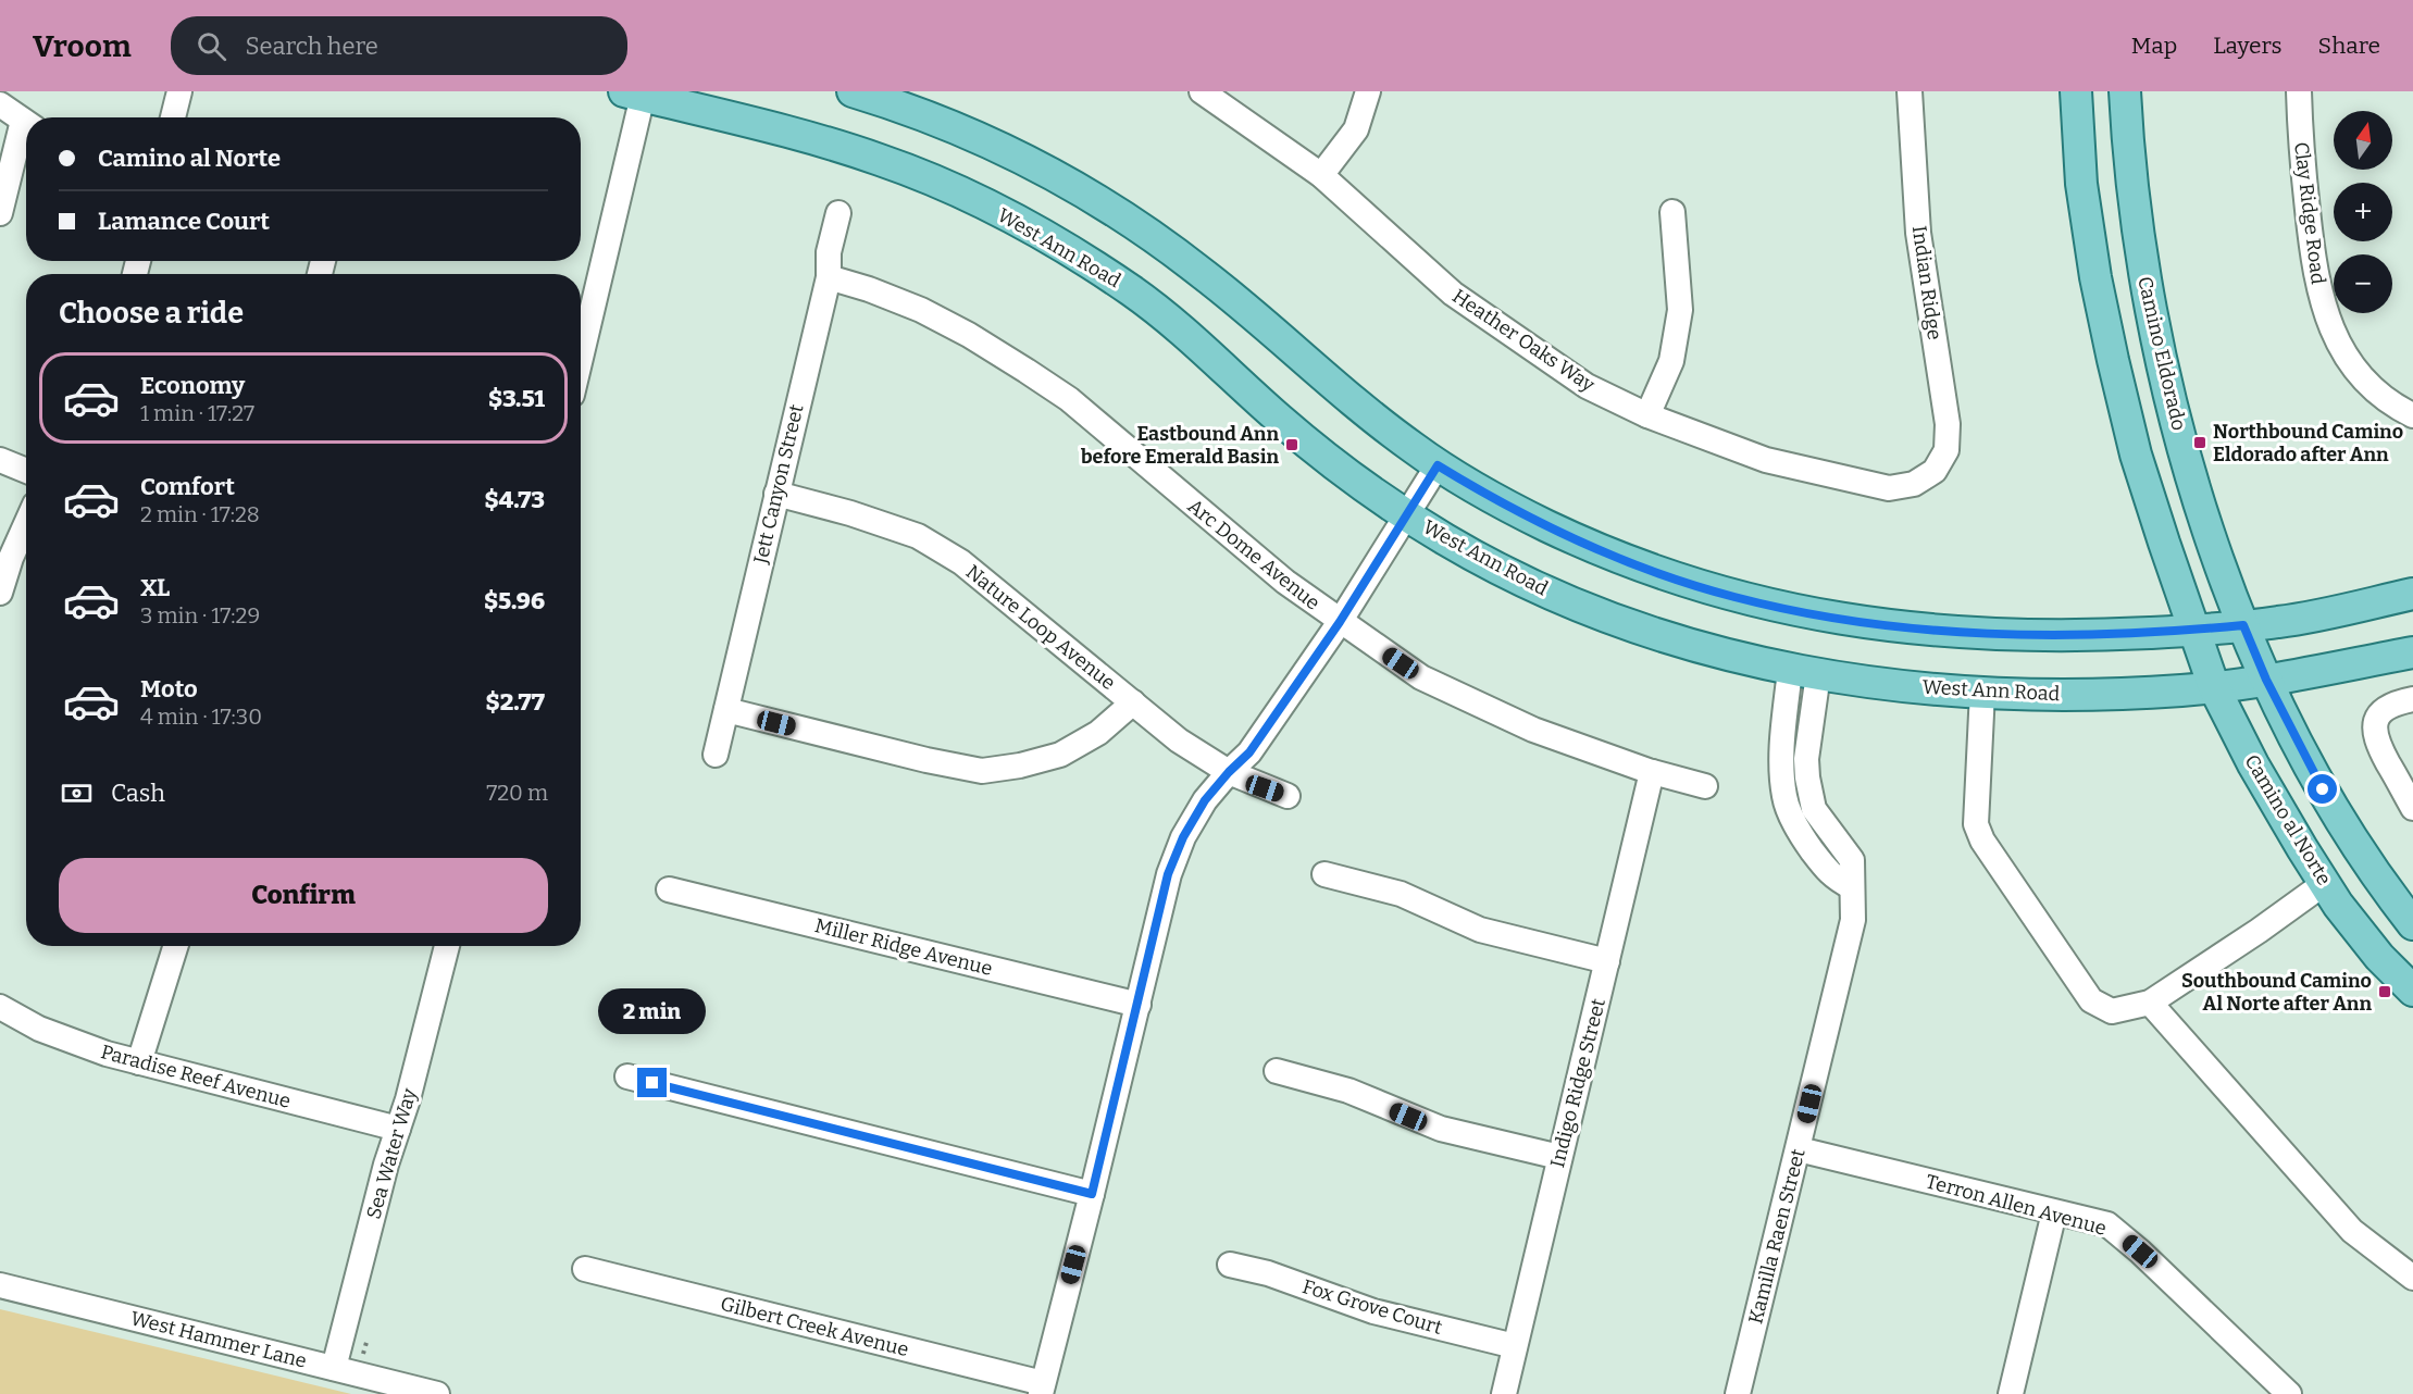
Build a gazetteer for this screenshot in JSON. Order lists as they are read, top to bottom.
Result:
{
  "streets": {
    "main road": ["West Ann Road", "Camino Eldorado", "Camino al Norte"],
    "street": [
      "Clay Ridge Road",
      "Indian Ridge",
      "Heather Oaks Way",
      "Jett Canyon Street",
      "Arc Dome Avenue",
      "Nature Loop Avenue",
      "Miller Ridge Avenue",
      "Paradise Reef Avenue",
      "Indigo Ridge Street",
      "Sea Water Way",
      "Terron Allen Avenue",
      "Kamilla Raen Street",
      "Fox Grove Court",
      "Gilbert Creek Avenue",
      "West Hammer Lane"
    ]
  },
  "crossings": [
    ["West Ann Road", "Camino Eldorado"],
    ["West Ann Road", "Camino al Norte"],
    ["West Ann Road", "Kamilla Raen Street"],
    ["Indian Ridge", "Heather Oaks Way"],
    ["Jett Canyon Street", "Arc Dome Avenue"],
    ["Jett Canyon Street", "Nature Loop Avenue"],
    ["Arc Dome Avenue", "Indigo Ridge Street"],
    ["Paradise Reef Avenue", "Sea Water Way"],
    ["Indigo Ridge Street", "Fox Grove Court"],
    ["Sea Water Way", "West Hammer Lane"],
    ["Terron Allen Avenue", "Kamilla Raen Street"]
  ],
  "places": {
    "transit": ["Northbound Camino Eldorado after Ann", "Eastbound Ann before Emerald Basin", "Southbound Camino Al Norte after Ann"]
  },
  "north": "top",
  "page": {
    "header": "Vroom",
    "search": "Search here",
    "nav": ["Map", "Layers", "Share"],
    "map_buttons": ["+", "−"],
    "banner": ["Camino al Norte", "Lamance Court"],
    "heading": "Choose a ride",
    "list": [
      {
        "name": "Economy",
        "note": "1 min · 17:27",
        "value": "$3.51"
      },
      {
        "name": "Comfort",
        "note": "2 min · 17:28",
        "value": "$4.73"
      },
      {
        "name": "XL",
        "note": "3 min · 17:29",
        "value": "$5.96"
      },
      {
        "name": "Moto",
        "note": "4 min · 17:30",
        "value": "$2.77"
      }
    ],
    "pay": ["Cash", "720 m"],
    "buttons": "Confirm",
    "bubble": "2 min"
  }
}
